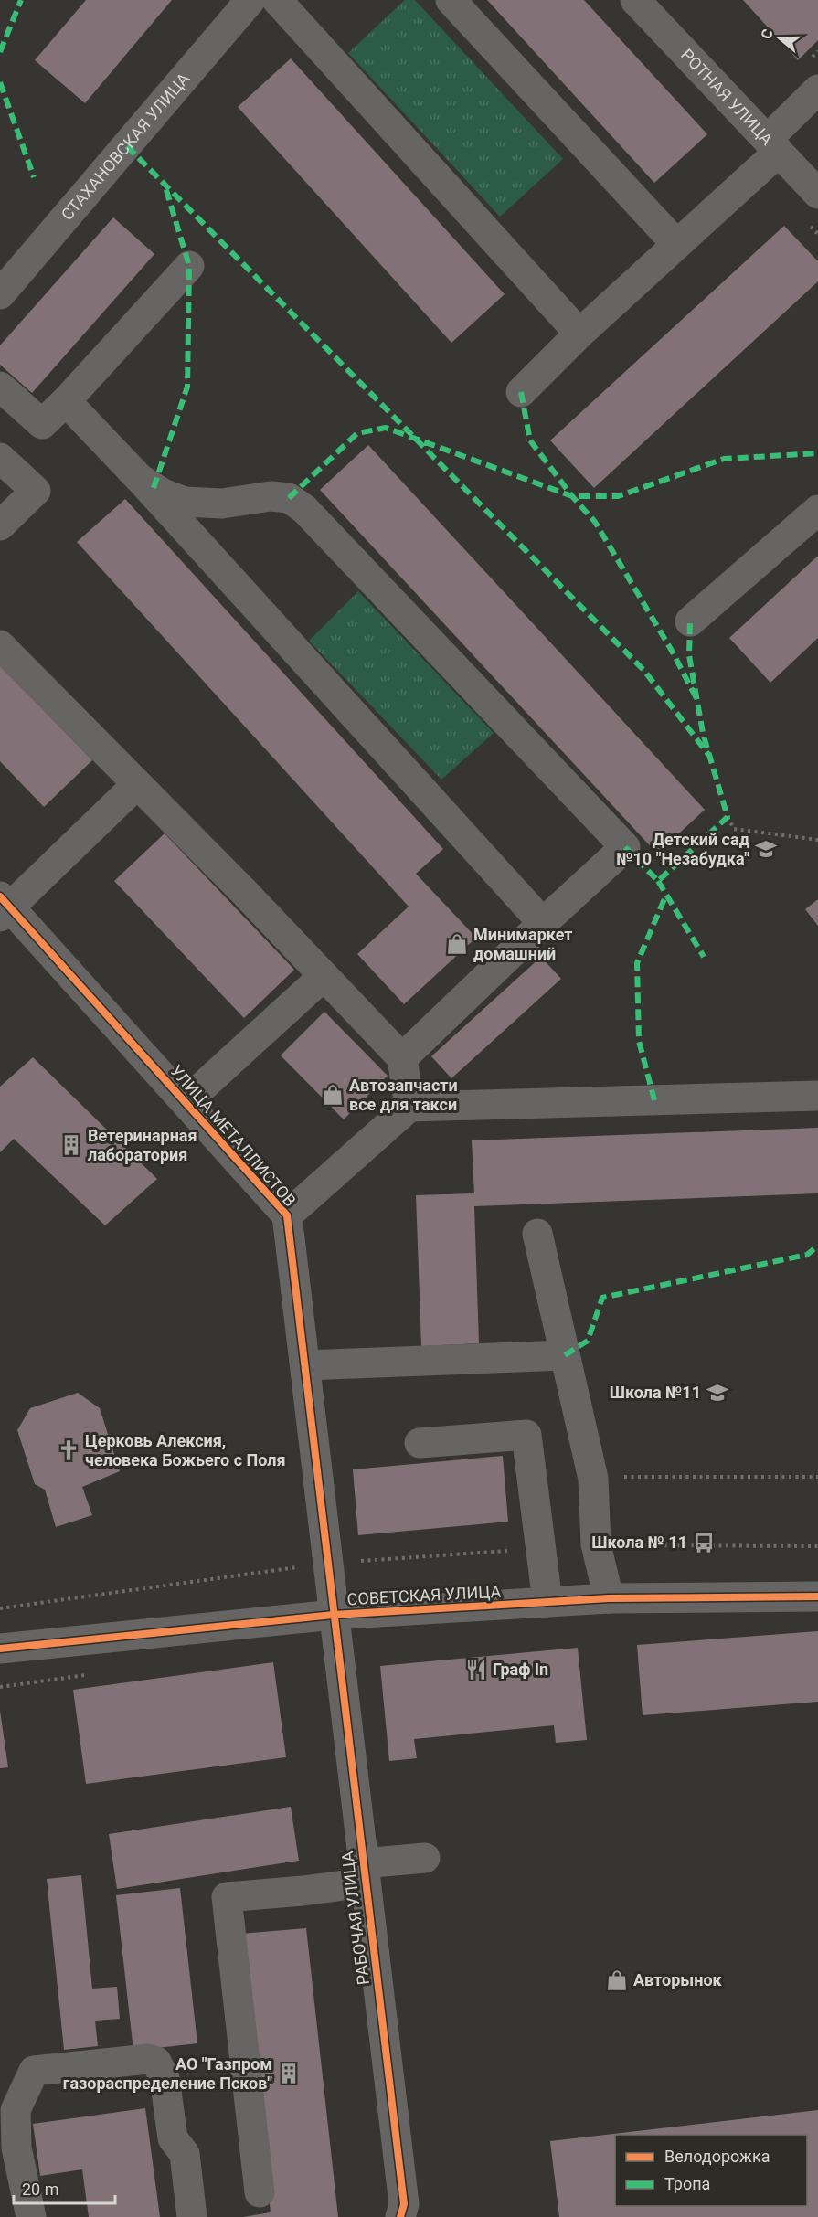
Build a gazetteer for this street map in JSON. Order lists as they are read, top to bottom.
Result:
{
  "streets": {
    "street": [
      "РОТНАЯ УЛИЦА",
      "СТАХАНОВСКАЯ УЛИЦА",
      "УЛИЦА МЕТАЛЛИСТОВ",
      "СОВЕТСКАЯ УЛИЦА",
      "РАБОЧАЯ УЛИЦА"
    ]
  },
  "crossings": [
    ["УЛИЦА МЕТАЛЛИСТОВ", "СОВЕТСКАЯ УЛИЦА"],
    ["УЛИЦА МЕТАЛЛИСТОВ", "РАБОЧАЯ УЛИЦА"],
    ["СОВЕТСКАЯ УЛИЦА", "РАБОЧАЯ УЛИЦА"]
  ],
  "places": {
    "school or university": ["Детский сад №10 \"Незабудка\"", "Школа №11"],
    "shop": ["Минимаркет домашний", "Автозапчасти все для такси", "Авторынок"],
    "building": ["Ветеринарная лаборатория", "АО \"Газпром газораспределение Псков\""],
    "church": ["Церковь Алексия, человека Божьего с Поля"],
    "bus stop": ["Школа № 11"],
    "restaurant": ["Граф In"]
  },
  "legend": ["Велодорожка", "Тропа"],
  "scale_bar": "20 m",
  "north": "left"
}
